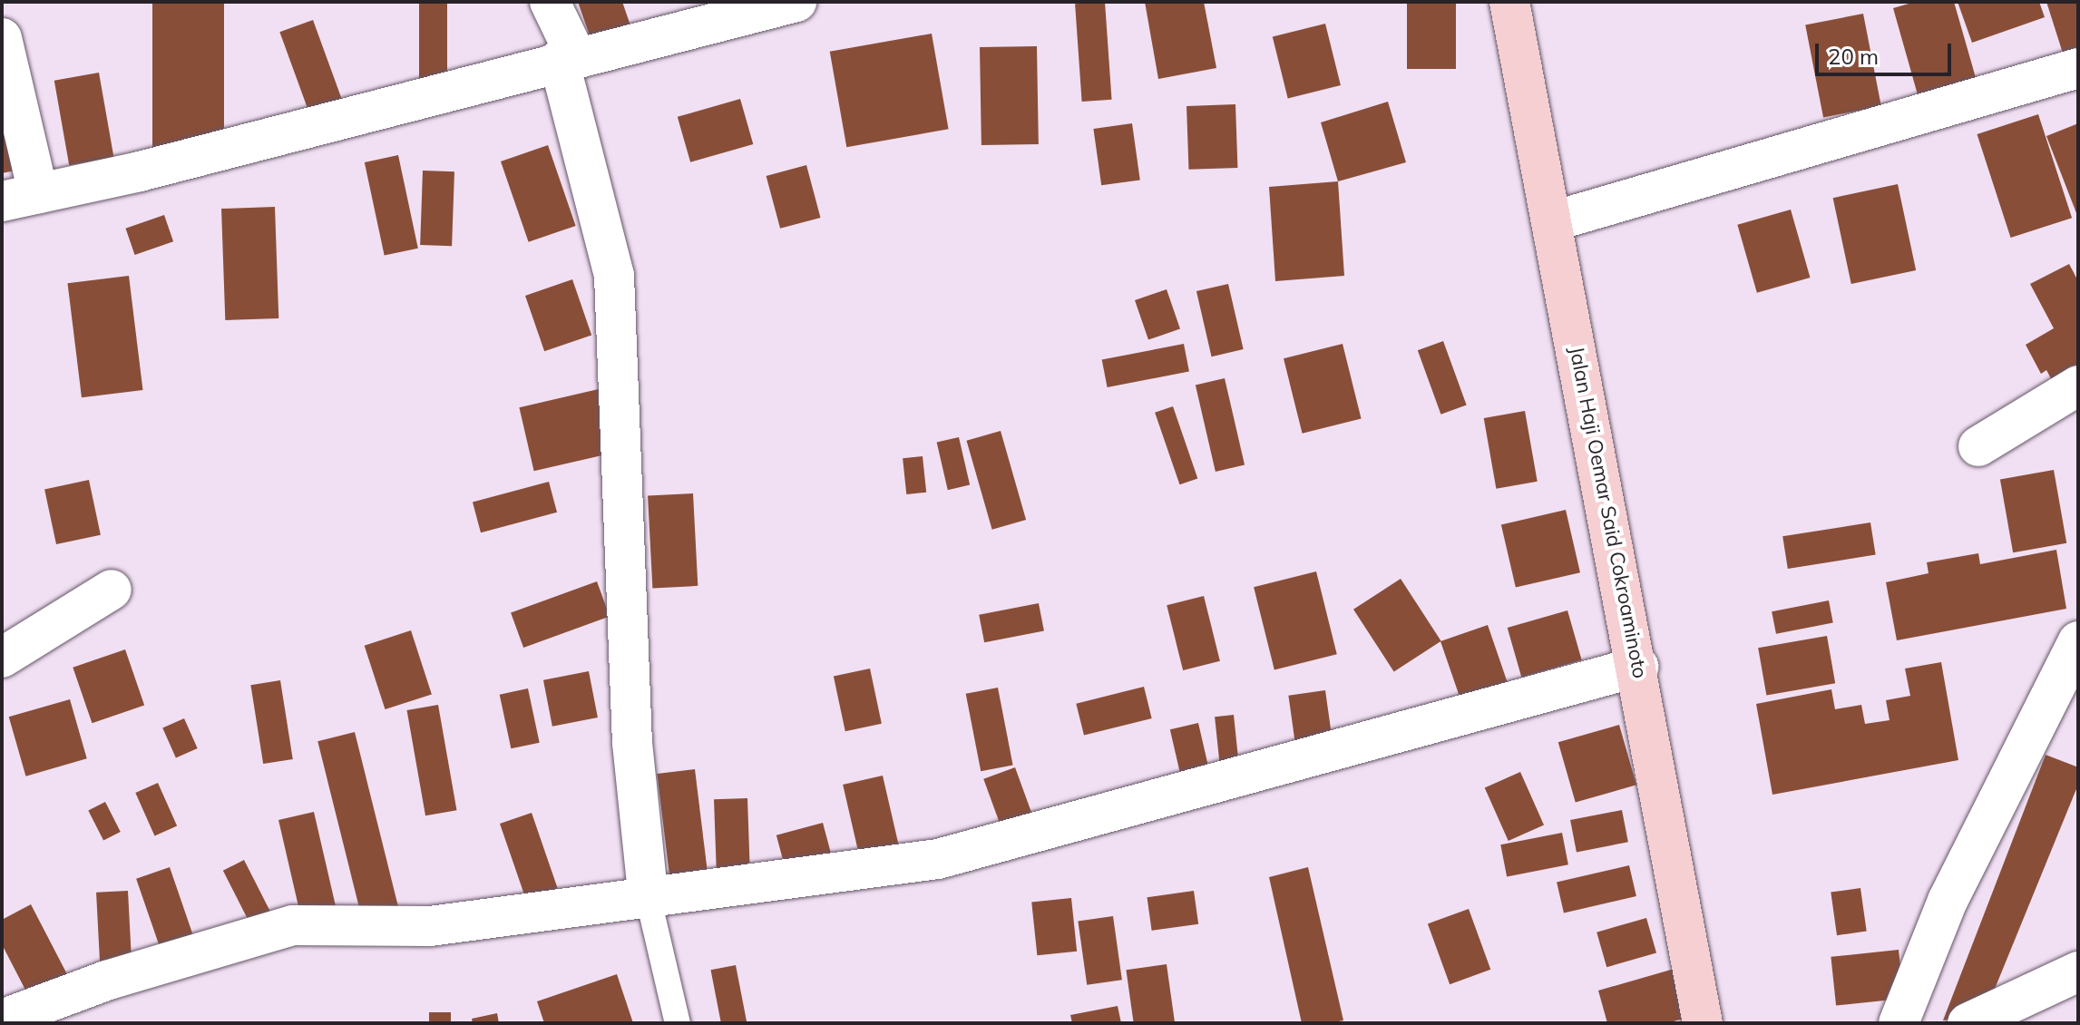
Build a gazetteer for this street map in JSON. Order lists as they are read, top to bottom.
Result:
{
  "streets": {
    "main road": ["Jalan Haji Oemar Said Cokroaminoto"]
  },
  "scale_bar": "20 m"
}
